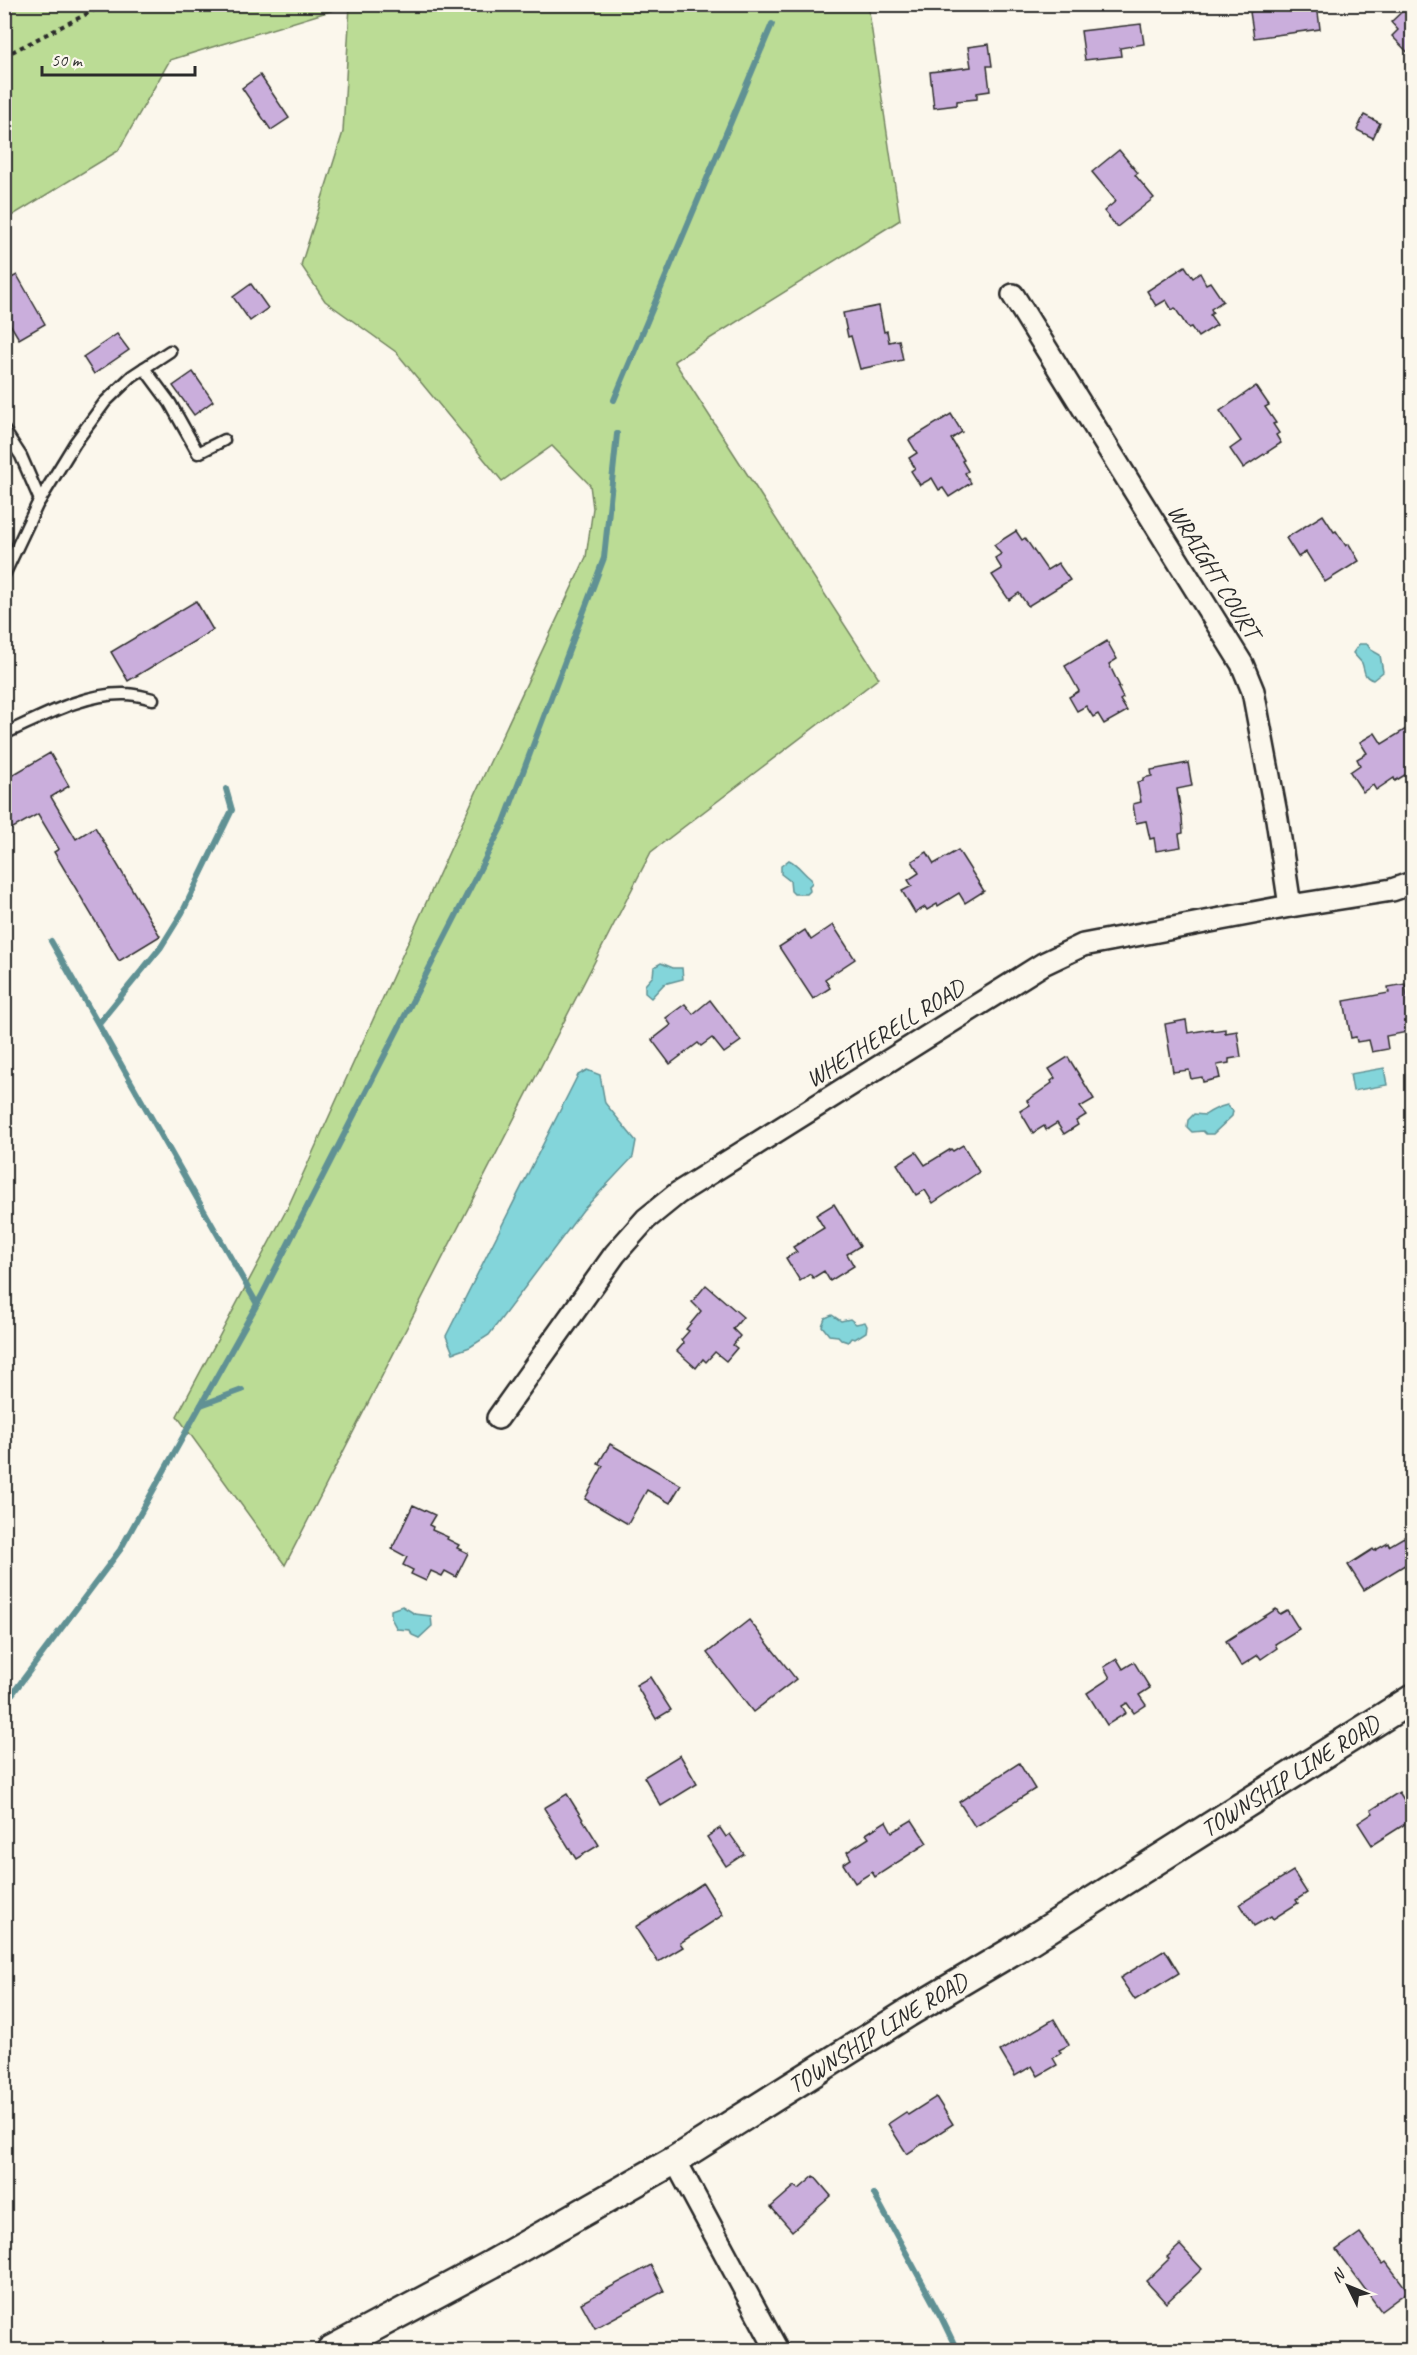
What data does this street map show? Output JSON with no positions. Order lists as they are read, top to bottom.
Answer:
{
  "streets": {
    "street": ["WRAIGHT COURT", "WHETHERELL ROAD", "TOWNSHIP LINE ROAD"]
  },
  "crossings": [
    ["WRAIGHT COURT", "WHETHERELL ROAD"]
  ],
  "scale_bar": "50 m",
  "north": "top left"
}
